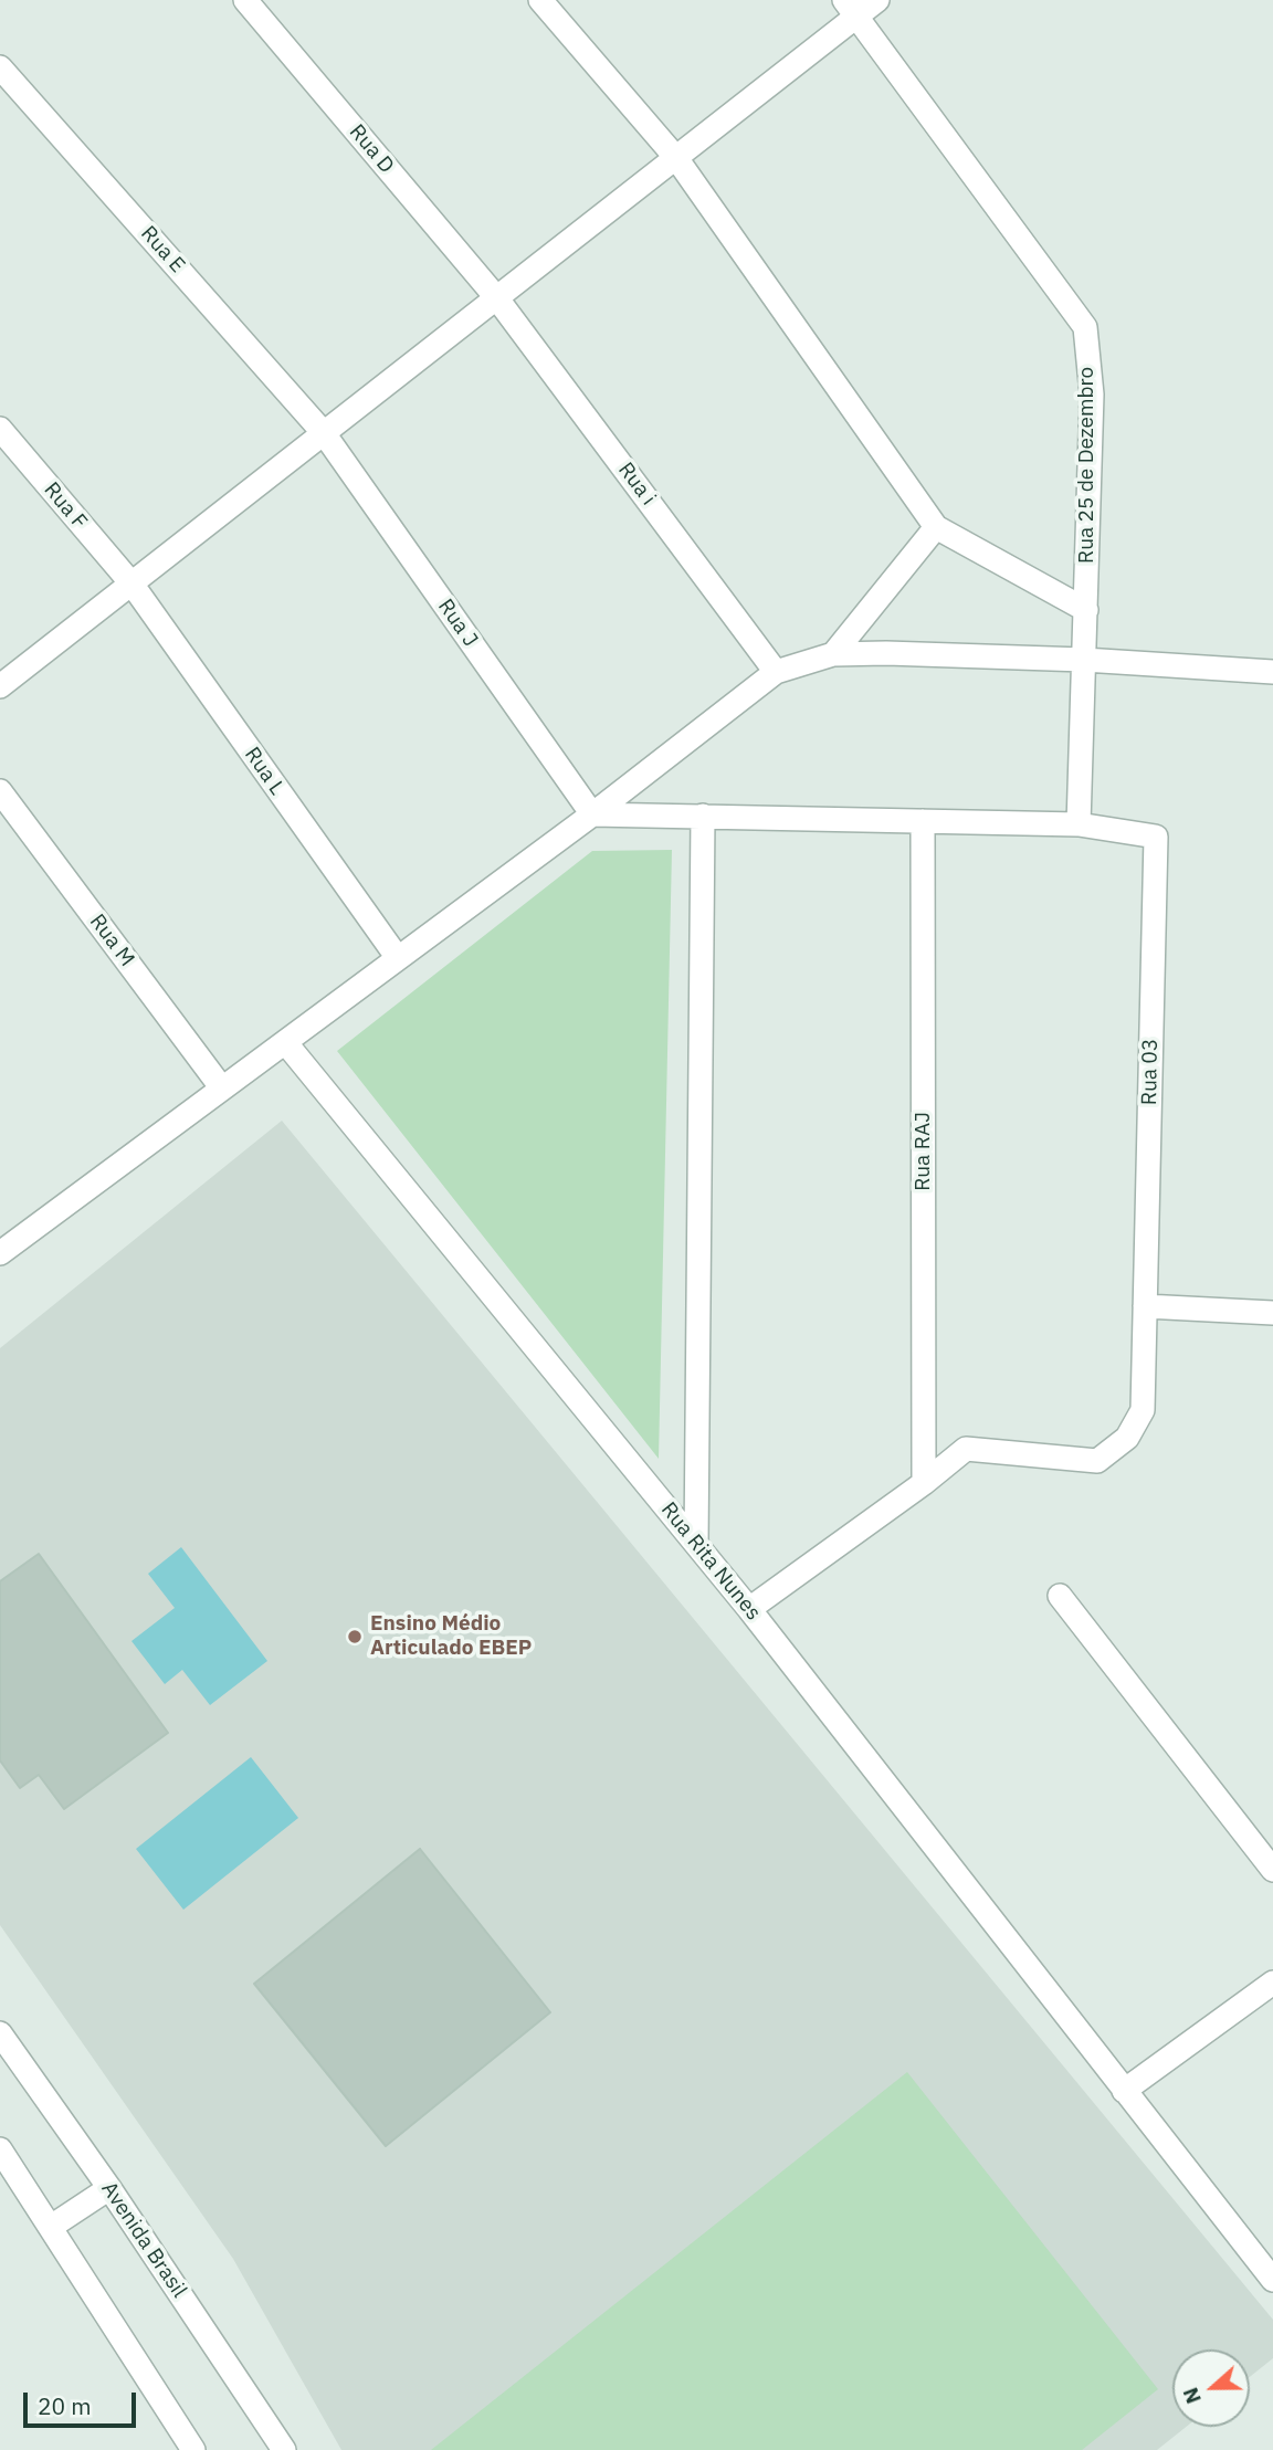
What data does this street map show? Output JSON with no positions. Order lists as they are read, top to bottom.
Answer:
{
  "streets": {
    "street": [
      "Rua D",
      "Rua E",
      "Rua 25 de Dezembro",
      "Rua i",
      "Rua F",
      "Rua J",
      "Rua L",
      "Rua M",
      "Rua 03",
      "Rua RAJ",
      "Rua Rita Nunes",
      "Avenida Brasil"
    ]
  },
  "crossings": [
    ["Rua D", "Rua i"],
    ["Rua E", "Rua J"],
    ["Rua 25 de Dezembro", "Rua 03"],
    ["Rua F", "Rua L"],
    ["Rua 03", "Rua RAJ"],
    ["Rua 03", "Rua Rita Nunes"]
  ],
  "places": ["Ensino Médio Articulado EBEP"],
  "scale_bar": "20 m",
  "north": "left"
}
